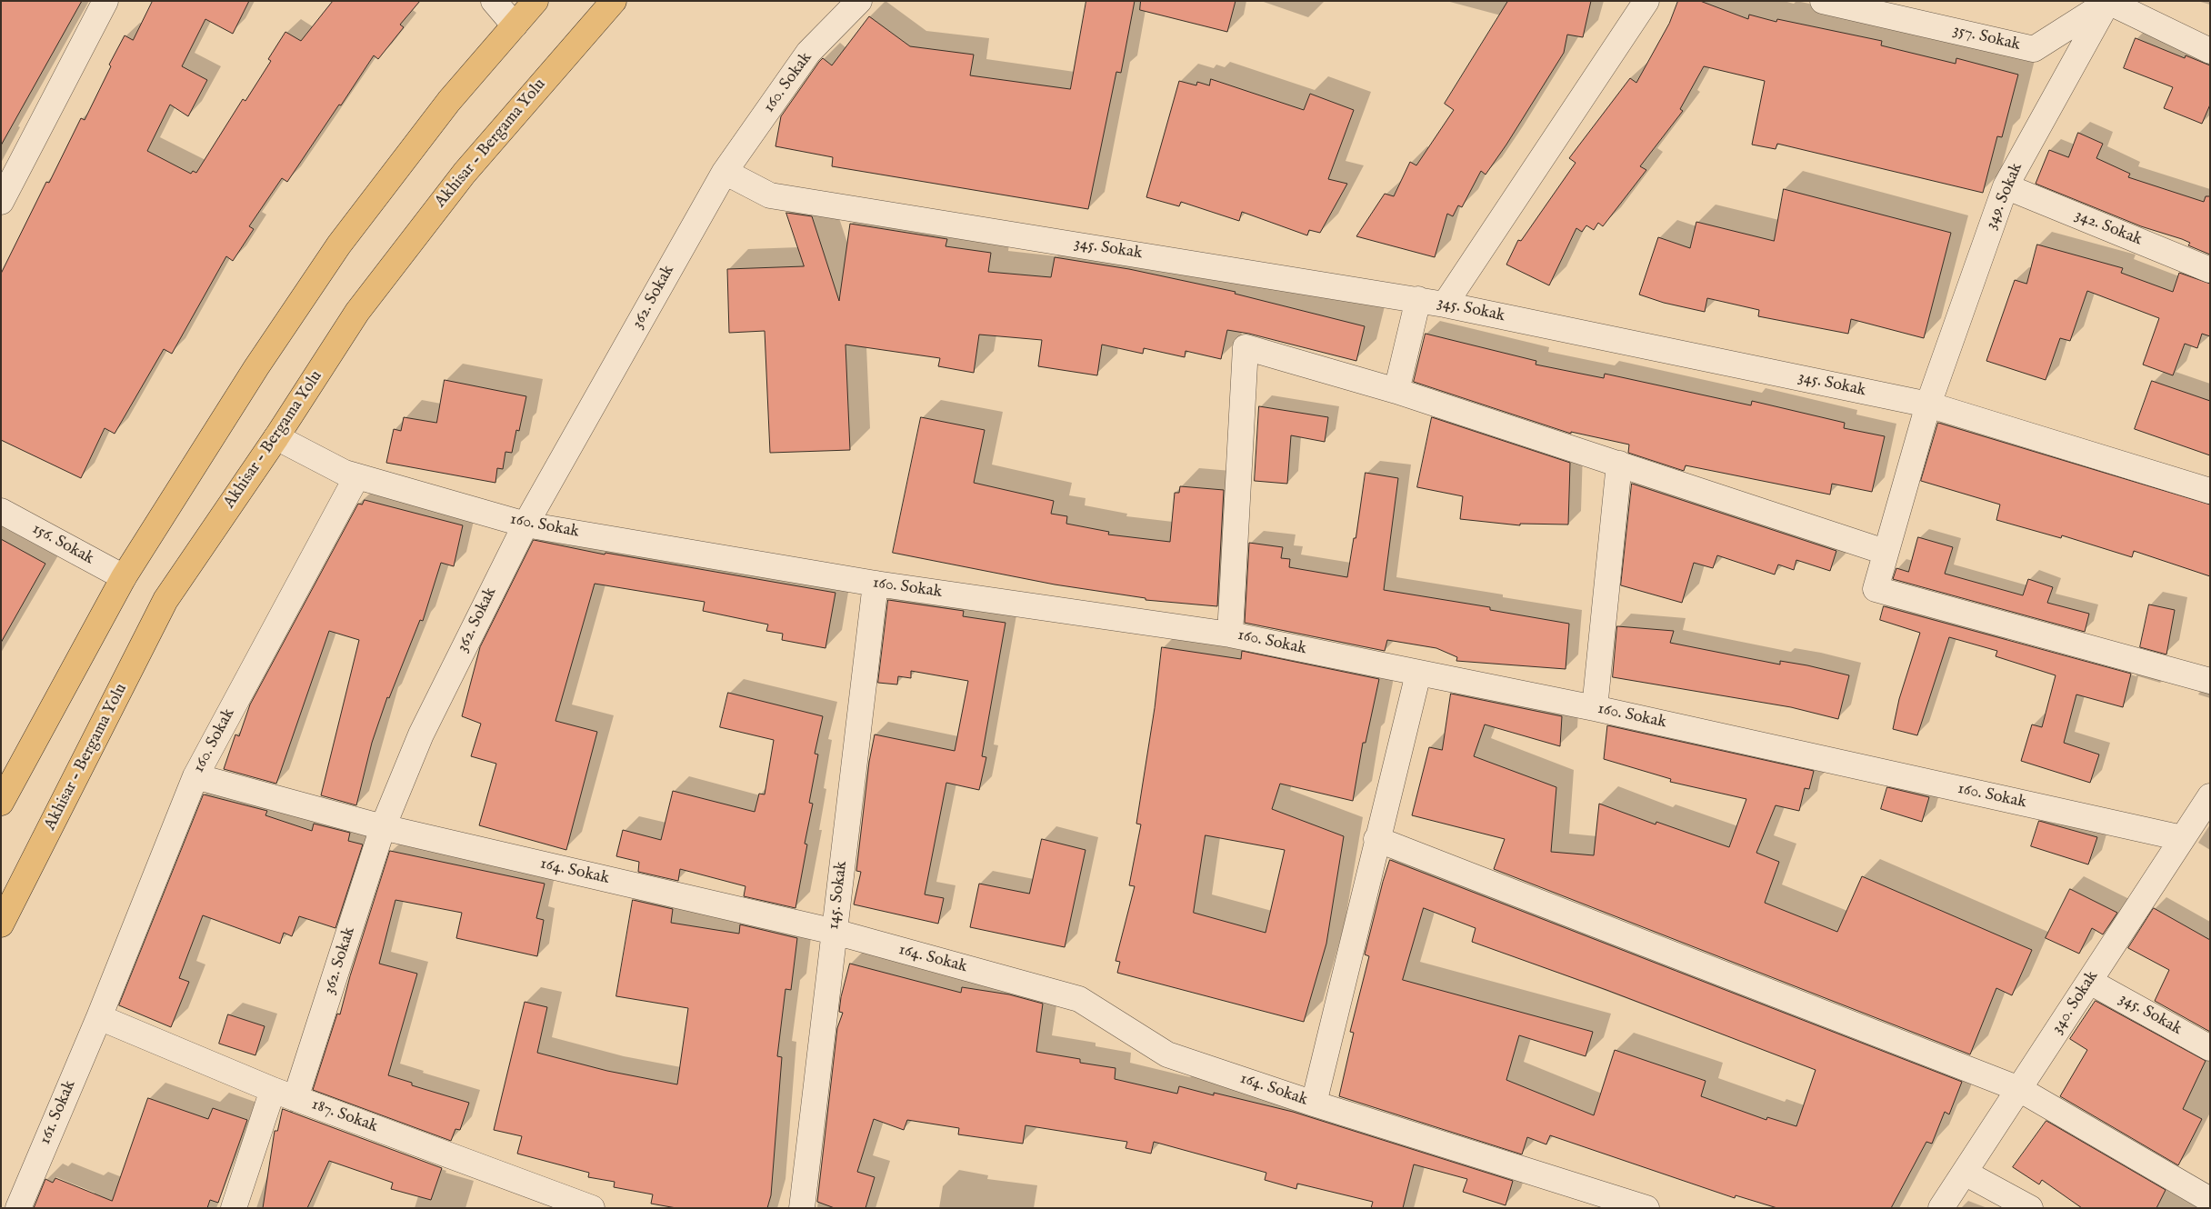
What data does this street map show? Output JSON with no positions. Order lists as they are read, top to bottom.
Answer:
{
  "streets": {
    "main road": ["Akhisar - Bergama Yolu"],
    "street": [
      "357. Sokak",
      "160. Sokak",
      "349. Sokak",
      "342. Sokak",
      "345. Sokak",
      "362. Sokak",
      "156. Sokak",
      "164. Sokak",
      "145. Sokak",
      "340. Sokak",
      "161. Sokak",
      "187. Sokak"
    ]
  },
  "crossings": [
    ["357. Sokak", "349. Sokak"],
    ["160. Sokak", "Akhisar - Bergama Yolu"],
    ["160. Sokak", "345. Sokak"],
    ["160. Sokak", "362. Sokak"],
    ["160. Sokak", "164. Sokak"],
    ["160. Sokak", "145. Sokak"],
    ["160. Sokak", "340. Sokak"],
    ["160. Sokak", "161. Sokak"],
    ["160. Sokak", "187. Sokak"],
    ["349. Sokak", "342. Sokak"],
    ["349. Sokak", "345. Sokak"],
    ["345. Sokak", "362. Sokak"],
    ["345. Sokak", "340. Sokak"],
    ["362. Sokak", "164. Sokak"],
    ["362. Sokak", "187. Sokak"],
    ["164. Sokak", "145. Sokak"],
    ["161. Sokak", "187. Sokak"]
  ]
}
